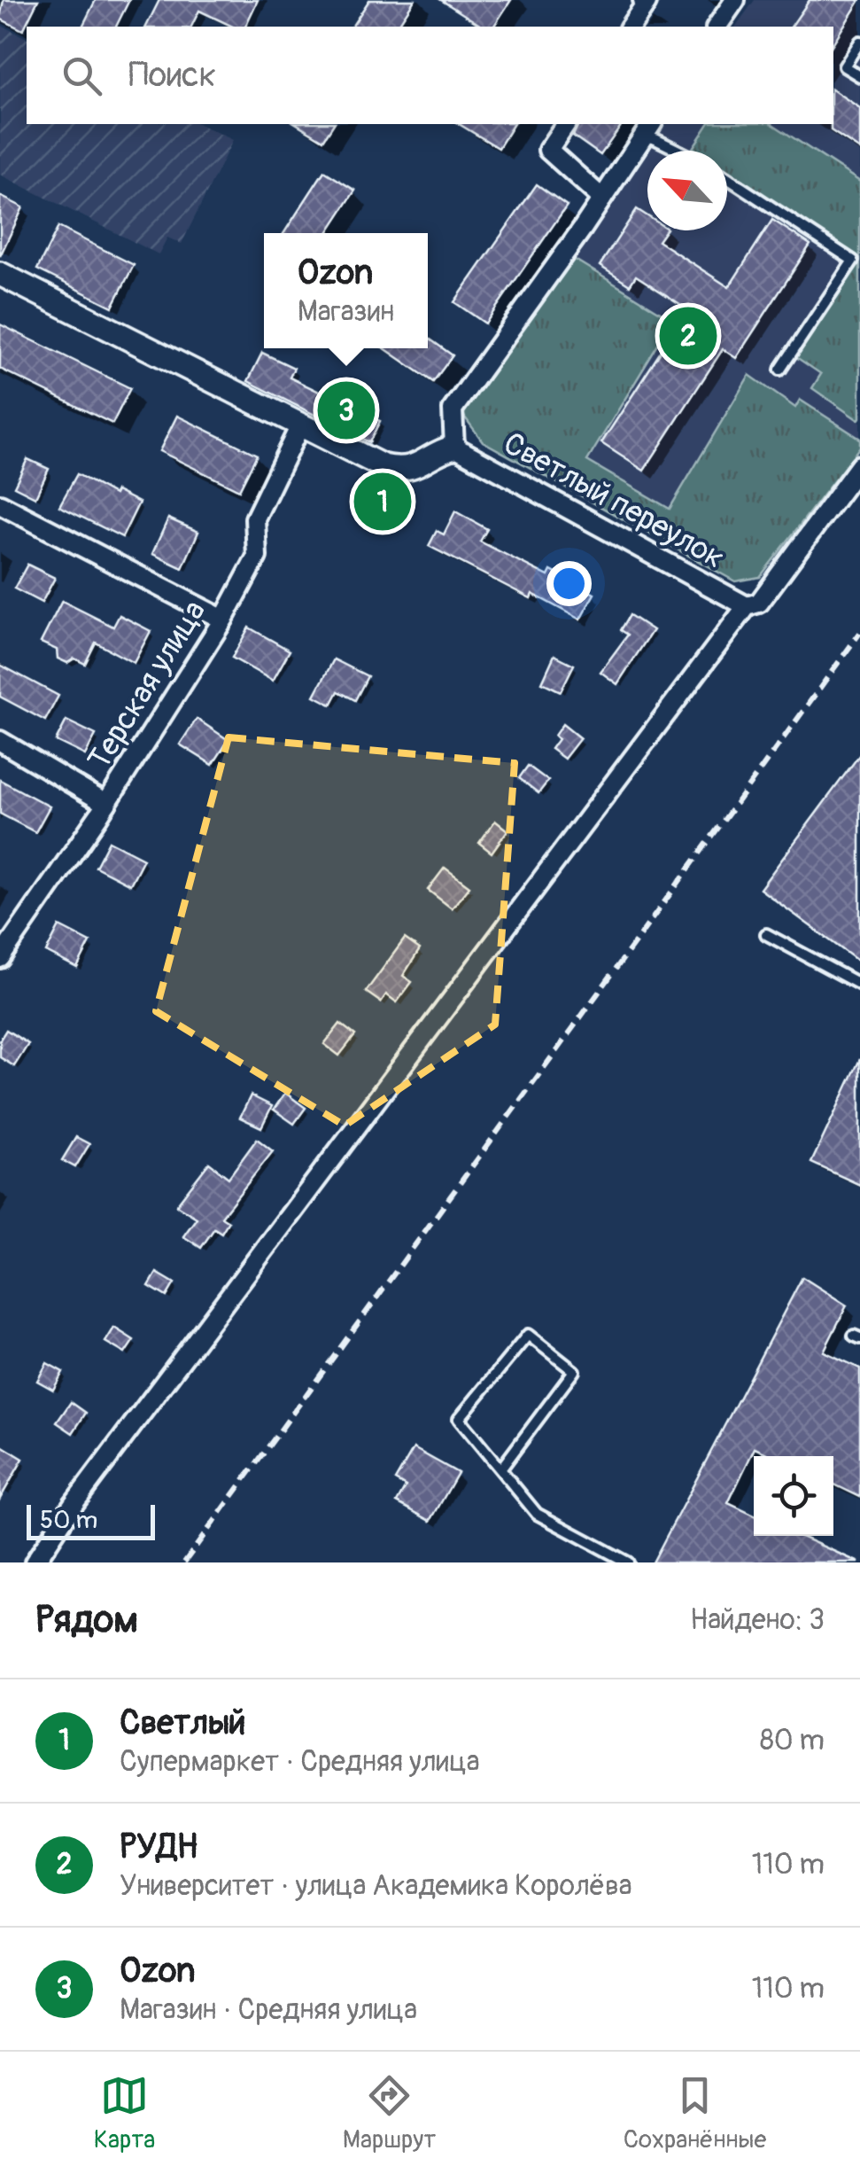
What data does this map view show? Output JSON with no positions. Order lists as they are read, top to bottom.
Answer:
{
  "streets": {
    "street": ["Светлый переулок", "Терская улица"]
  },
  "scale_bar": "50 m",
  "north": "top left",
  "page": {
    "search": "Поиск",
    "popup": ["Ozon", "Магазин"],
    "pins": ["2", "3", "1"],
    "scale": "50 m",
    "heading": ["Рядом", "Найдено: 3"],
    "list": [
      {
        "mark": "1",
        "name": "Светлый",
        "note": "Супермаркет · Средняя улица",
        "value": "80 m"
      },
      {
        "mark": "2",
        "name": "РУДН",
        "note": "Университет · улица Академика Королёва",
        "value": "110 m"
      },
      {
        "mark": "3",
        "name": "Ozon",
        "note": "Магазин · Средняя улица",
        "value": "110 m"
      }
    ],
    "nav": ["Карта", "Маршрут", "Сохранённые"]
  }
}
